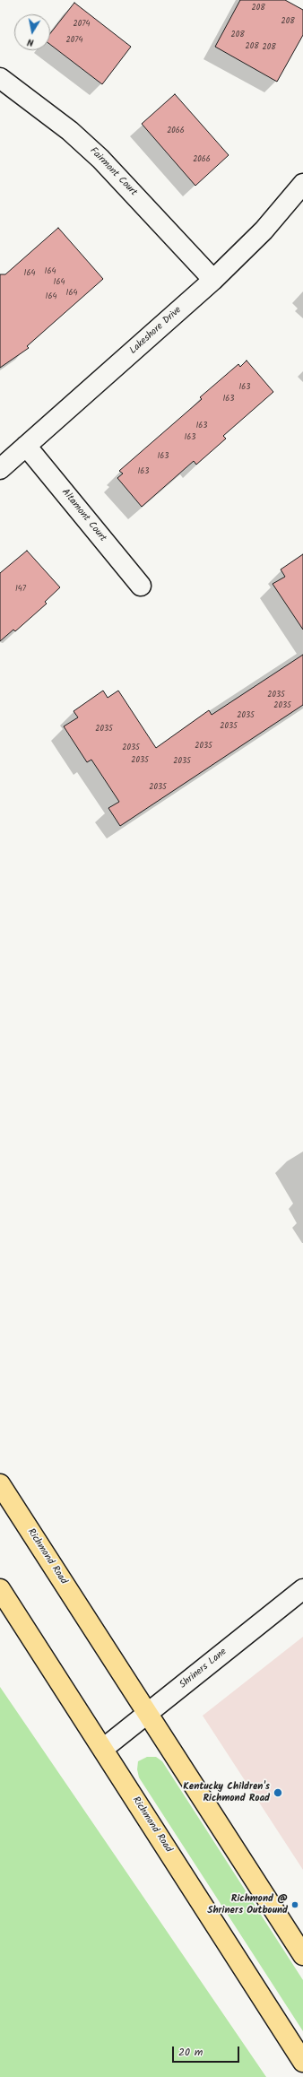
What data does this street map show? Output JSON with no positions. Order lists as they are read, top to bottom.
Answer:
{
  "streets": {
    "main road": ["Richmond Road"],
    "street": [
      "Fairmont Court",
      "Lakeshore Drive",
      "Altamont Court",
      "Shriners Lane"
    ]
  },
  "crossings": [
    ["Fairmont Court", "Lakeshore Drive"],
    ["Lakeshore Drive", "Altamont Court"],
    ["Richmond Road", "Shriners Lane"]
  ],
  "places": ["Kentucky Children's Richmond Road", "Richmond @ Shriners Outbound"],
  "house_numbers": [
    "208",
    "208",
    "2074",
    "208",
    "2074",
    "208",
    "208",
    "2066",
    "2066",
    "164",
    "164",
    "164",
    "164",
    "164",
    "163",
    "163",
    "163",
    "163",
    "163",
    "163",
    "147",
    "2035",
    "2035",
    "2035",
    "2035",
    "2035",
    "2035",
    "2035",
    "2035",
    "2035",
    "2035"
  ],
  "scale_bar": "20 m",
  "north": "bottom"
}
